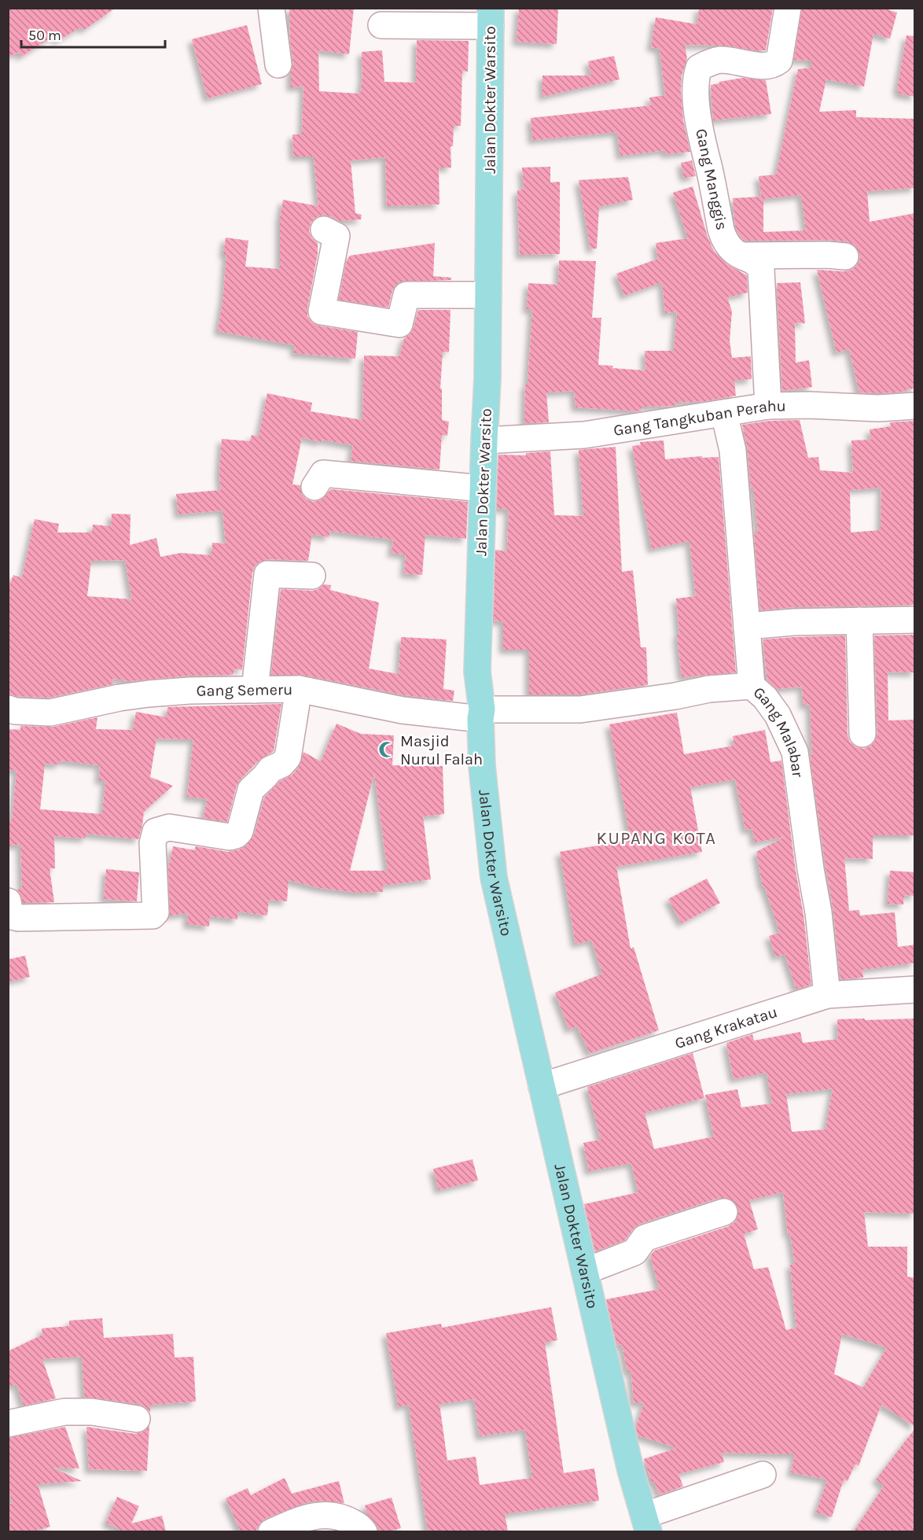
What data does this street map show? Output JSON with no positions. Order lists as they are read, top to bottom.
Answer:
{
  "streets": {
    "main road": ["Jalan Dokter Warsito"],
    "street": [
      "Gang Manggis",
      "Gang Tangkuban Perahu",
      "Gang Semeru",
      "Gang Malabar",
      "Gang Krakatau"
    ]
  },
  "crossings": [
    ["Jalan Dokter Warsito", "Gang Tangkuban Perahu"],
    ["Jalan Dokter Warsito", "Gang Semeru"],
    ["Jalan Dokter Warsito", "Gang Malabar"],
    ["Jalan Dokter Warsito", "Gang Krakatau"],
    ["Gang Manggis", "Gang Tangkuban Perahu"],
    ["Gang Semeru", "Gang Malabar"],
    ["Gang Malabar", "Gang Krakatau"]
  ],
  "districts": ["KUPANG KOTA"],
  "places": {
    "mosque": ["Masjid Nurul Falah"]
  },
  "scale_bar": "50 m"
}
